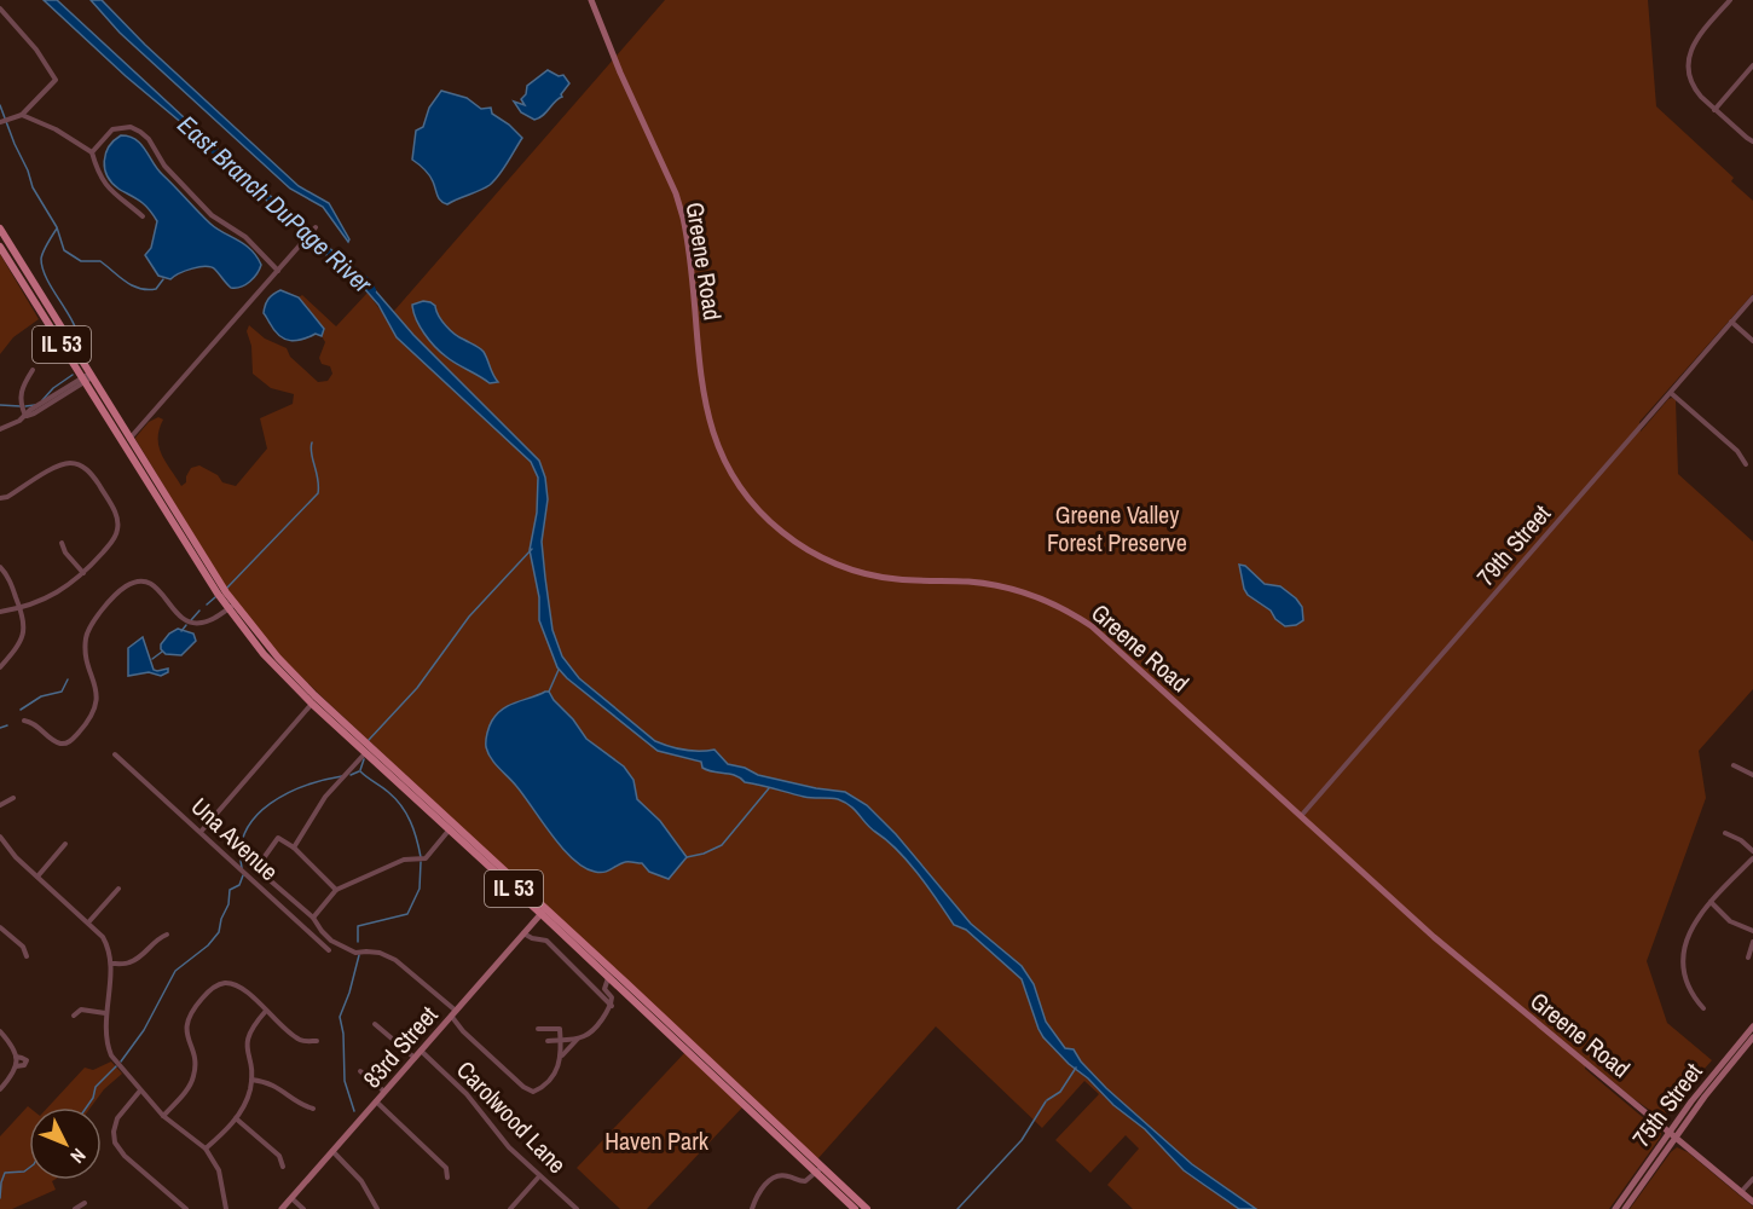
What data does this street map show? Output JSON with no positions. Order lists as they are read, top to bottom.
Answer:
{
  "streets": {
    "main road": ["IL 53"],
    "street": [
      "Greene Road",
      "79th Street",
      "Una Avenue",
      "83rd Street",
      "75th Street",
      "Carolwood Lane"
    ]
  },
  "crossings": [
    ["Greene Road", "79th Street"],
    ["Greene Road", "75th Street"],
    ["IL 53", "83rd Street"],
    ["83rd Street", "Carolwood Lane"]
  ],
  "water": ["East Branch DuPage River"],
  "parks": ["Greene Valley Forest Preserve", "Haven Park"],
  "north": "bottom right"
}
